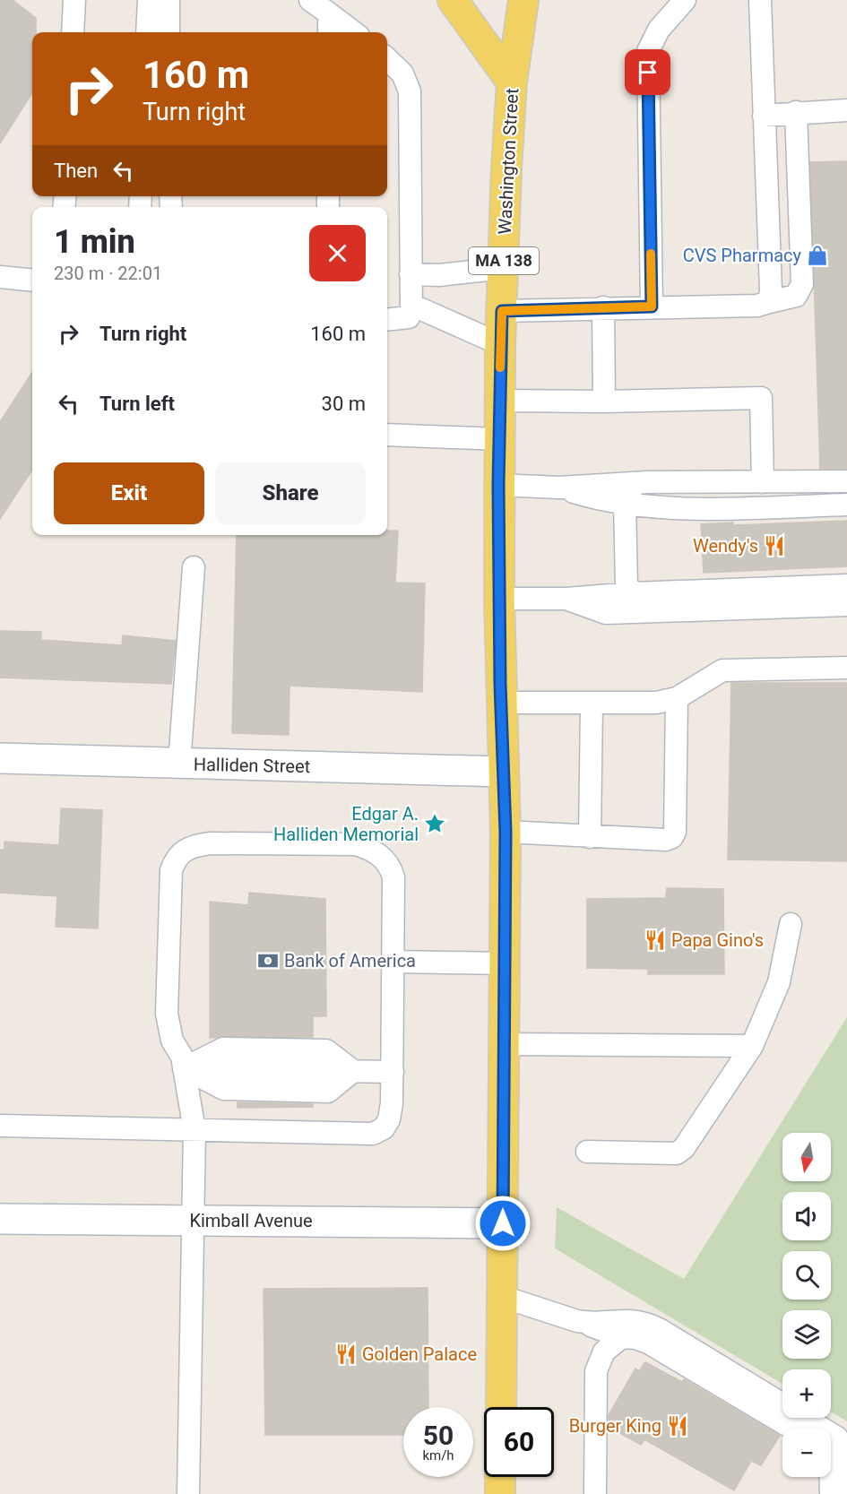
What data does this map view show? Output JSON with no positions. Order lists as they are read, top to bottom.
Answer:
{
  "streets": {
    "main road": ["Washington Street", "MA 138"],
    "street": ["Halliden Street", "Kimball Avenue"]
  },
  "crossings": [
    ["Washington Street", "Halliden Street"],
    ["Washington Street", "Kimball Avenue"]
  ],
  "places": {
    "shop": ["CVS Pharmacy"],
    "restaurant": [
      "Wendy's",
      "Papa Gino's",
      "Golden Palace",
      "Burger King"
    ],
    "place": ["Edgar A. Halliden Memorial"],
    "bank": ["Bank of America"]
  },
  "north": "bottom",
  "page": {
    "turn": ["160 m", "Turn right"],
    "then": "Then",
    "heading": ["1 min", "230 m · 22:01"],
    "list": [
      {
        "name": "Turn right",
        "value": "160 m"
      },
      {
        "name": "Turn left",
        "value": "30 m"
      }
    ],
    "buttons": ["Exit", "Share"],
    "map_buttons": ["+", "−"],
    "speed": "50 km/h",
    "limit": "60"
  }
}
